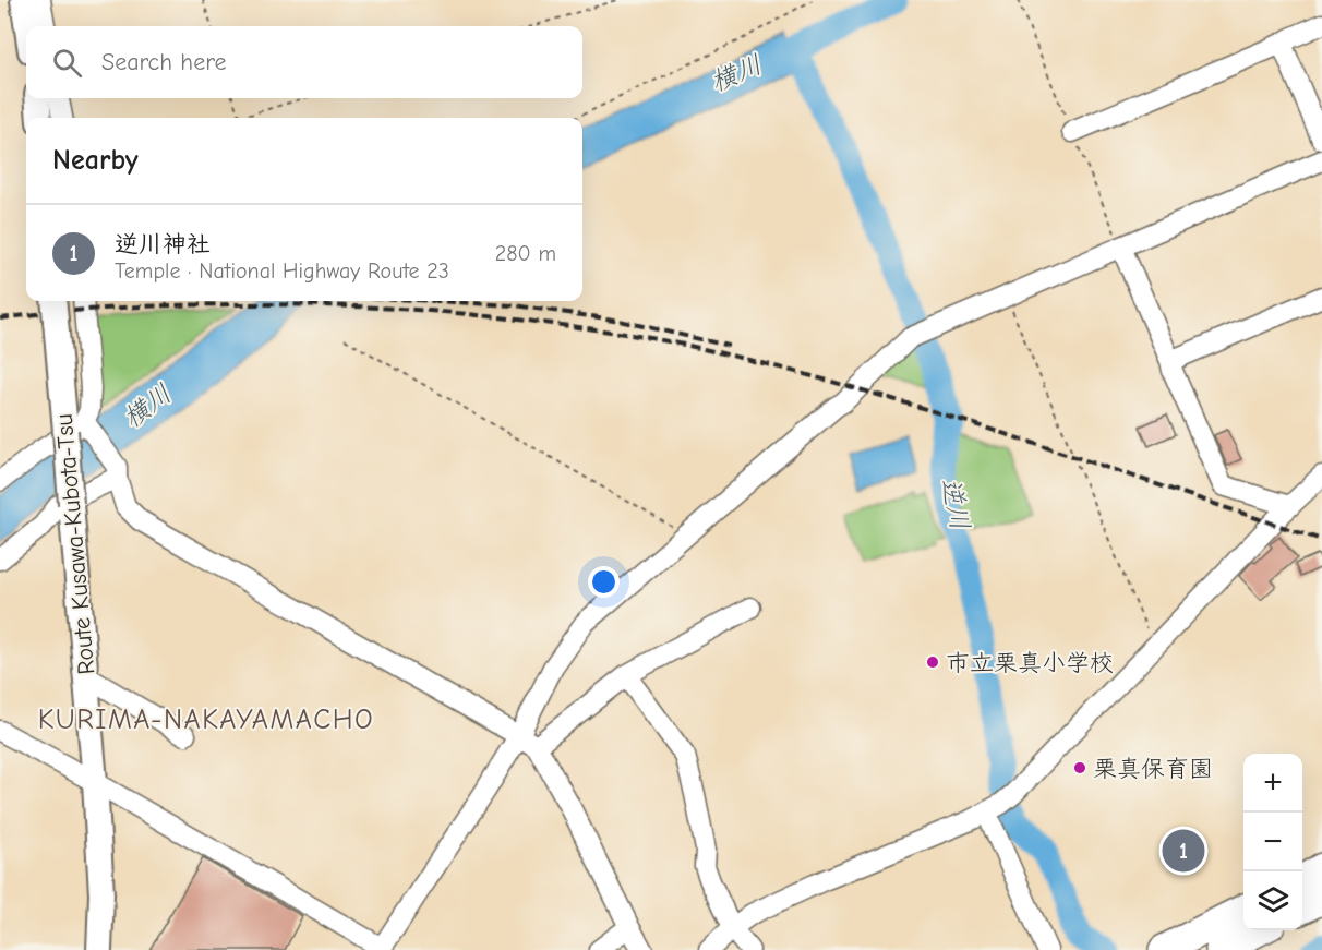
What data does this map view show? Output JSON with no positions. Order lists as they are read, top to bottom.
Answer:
{
  "streets": {
    "main road": ["Route Kusawa-Kubota-Tsu"]
  },
  "districts": ["KURIMA-NAKAYAMACHO"],
  "water": ["横川", "逆川"],
  "places": ["市立栗真小学校", "栗真保育園"],
  "page": {
    "search": "Search here",
    "heading": "Nearby",
    "list": [
      {
        "mark": "1",
        "name": "逆川神社",
        "note": "Temple · National Highway Route 23",
        "value": "280 m"
      }
    ],
    "map_buttons": ["+", "−"],
    "pins": "1"
  }
}
